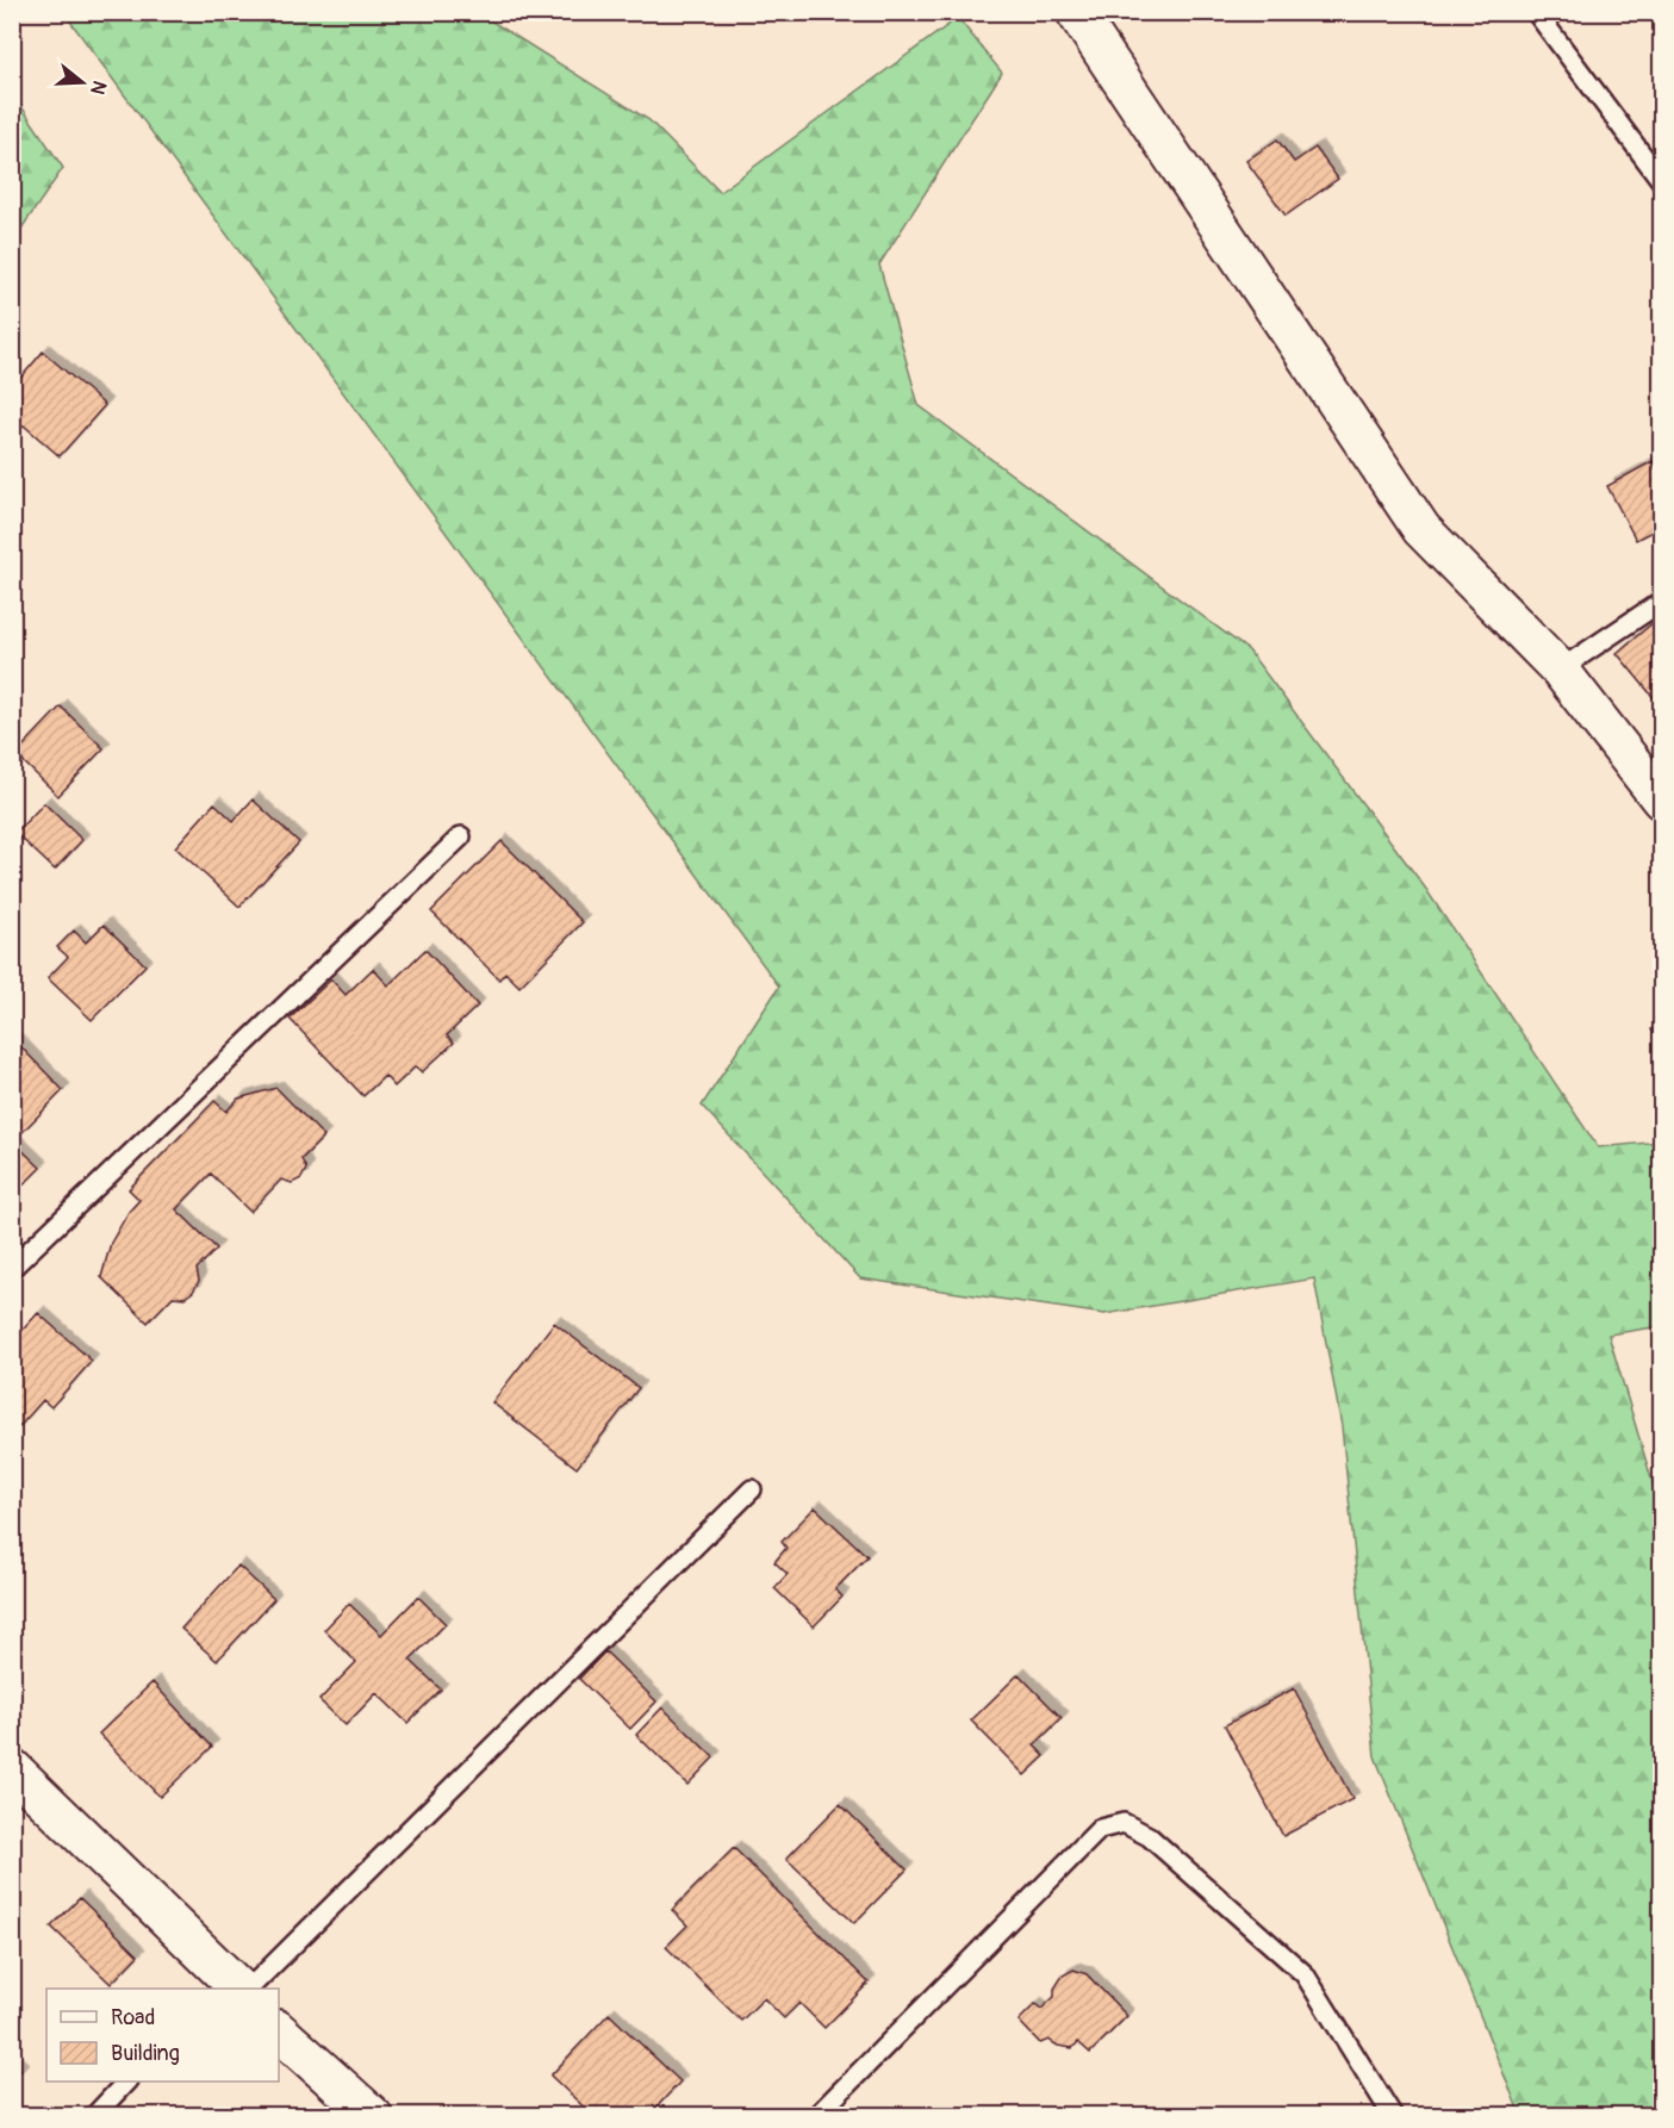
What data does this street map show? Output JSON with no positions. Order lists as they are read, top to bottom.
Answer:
{
  "legend": ["Road", "Building"],
  "north": "right"
}
